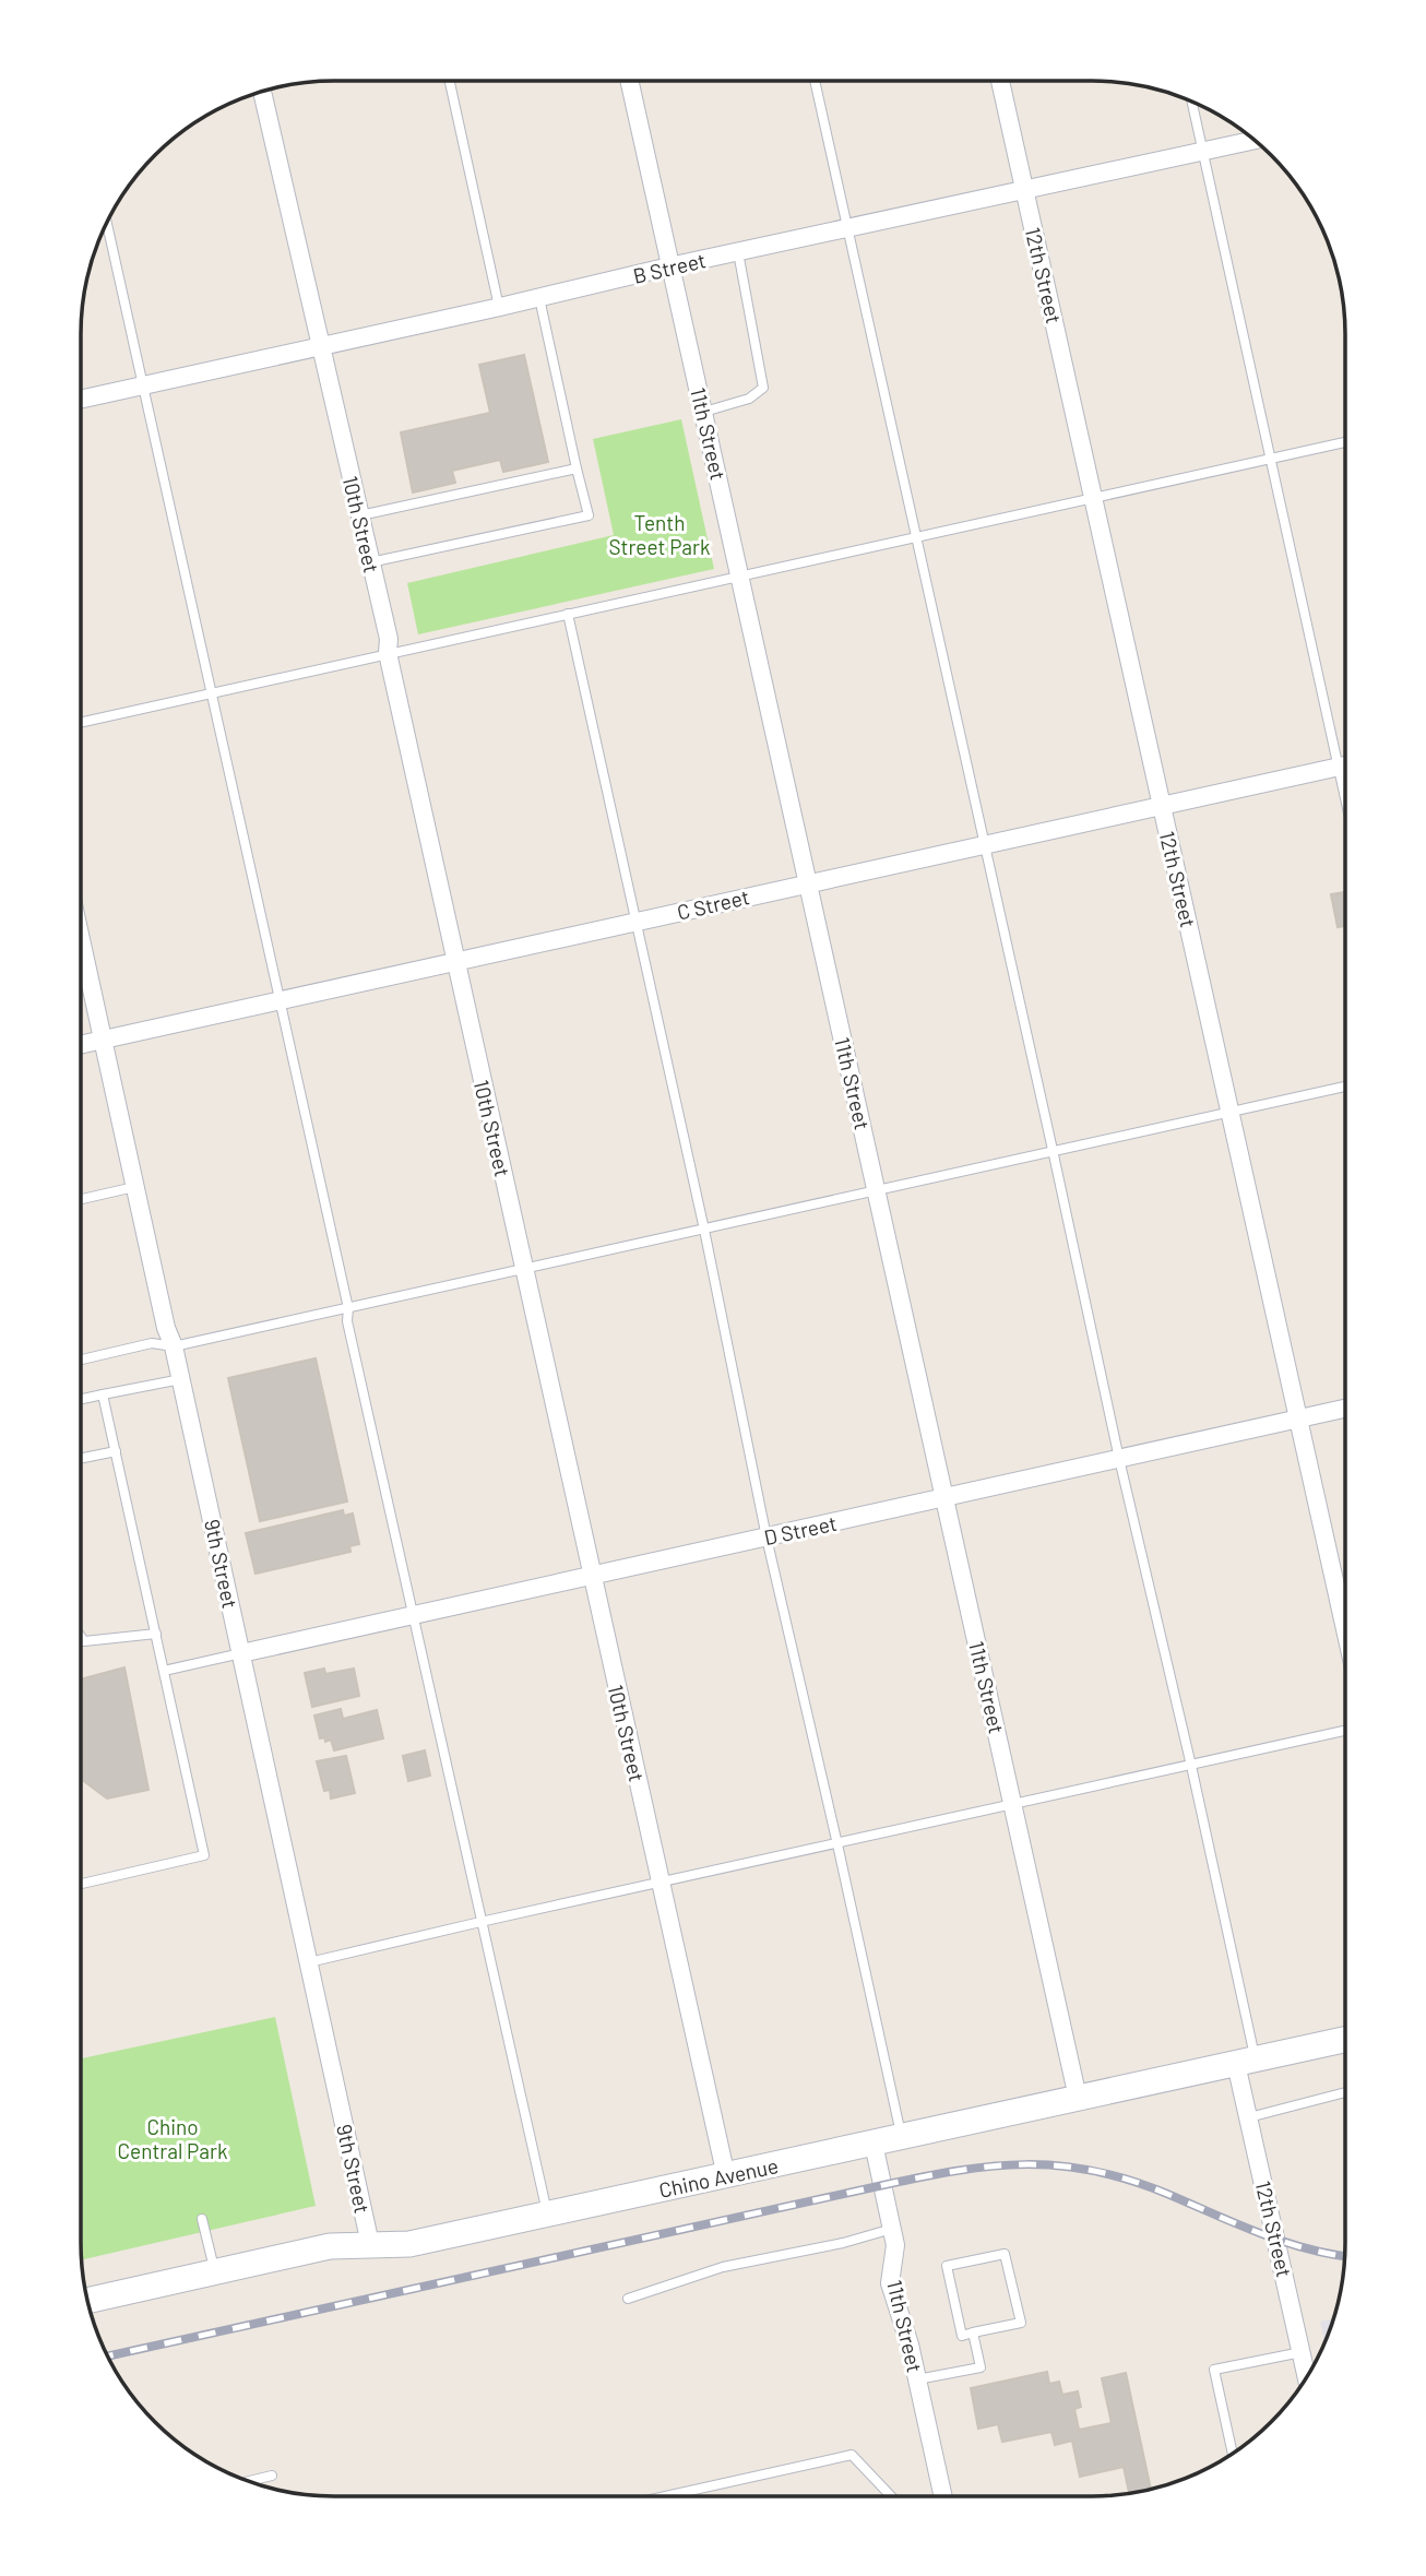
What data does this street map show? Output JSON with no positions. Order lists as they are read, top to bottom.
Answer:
{
  "streets": {
    "main road": ["Chino Avenue"],
    "street": [
      "B Street",
      "12th Street",
      "11th Street",
      "10th Street",
      "C Street",
      "D Street",
      "9th Street"
    ]
  },
  "crossings": [
    ["B Street", "12th Street"],
    ["B Street", "11th Street"],
    ["B Street", "10th Street"],
    ["12th Street", "C Street"],
    ["12th Street", "D Street"],
    ["12th Street", "Chino Avenue"],
    ["11th Street", "C Street"],
    ["11th Street", "D Street"],
    ["11th Street", "Chino Avenue"],
    ["10th Street", "C Street"],
    ["10th Street", "D Street"],
    ["10th Street", "Chino Avenue"],
    ["C Street", "9th Street"],
    ["D Street", "9th Street"],
    ["9th Street", "Chino Avenue"]
  ],
  "parks": ["Tenth Street Park", "Chino Central Park"]
}
